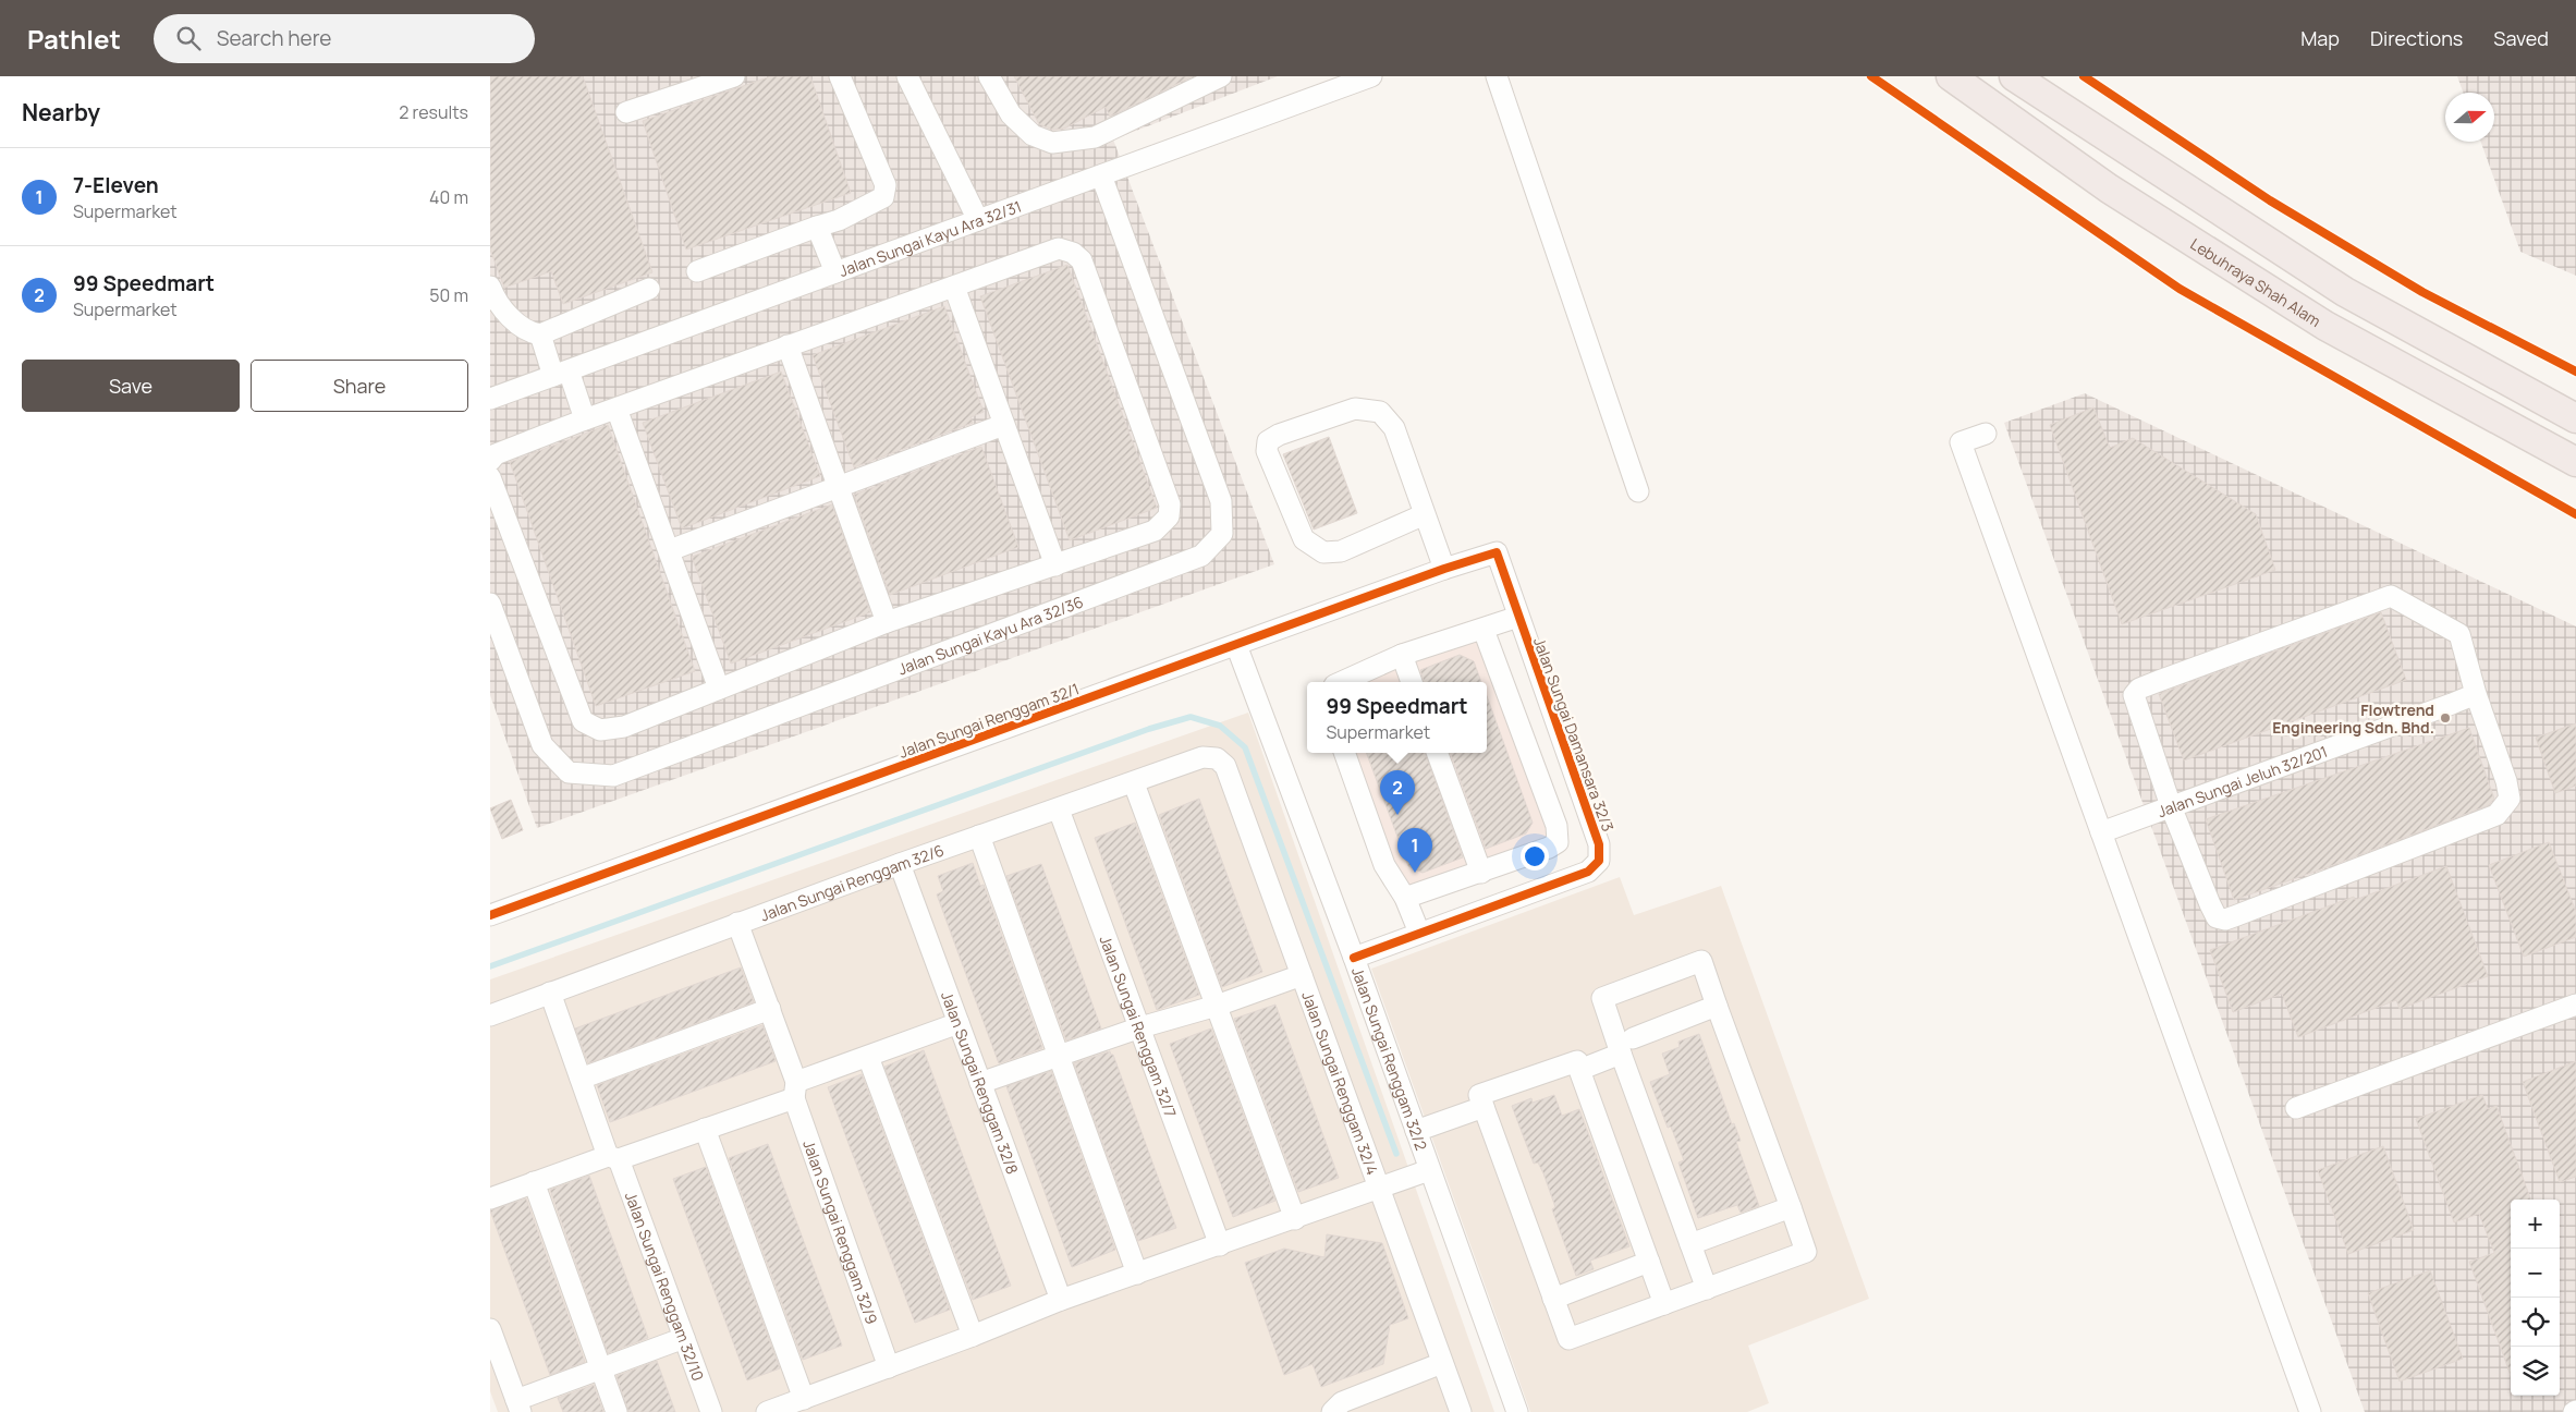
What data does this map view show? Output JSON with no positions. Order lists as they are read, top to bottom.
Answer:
{
  "streets": {
    "highway": ["Lebuhraya Shah Alam"],
    "street": [
      "Jalan Sungai Kayu Ara 32/31",
      "Jalan Sungai Kayu Ara 32/36",
      "Jalan Sungai Renggam 32/1",
      "Jalan Sungai Damansara 32/3",
      "Jalan Sungai Jeluh 32/201",
      "Jalan Sungai Renggam 32/6",
      "Jalan Sungai Renggam 32/7",
      "Jalan Sungai Renggam 32/2",
      "Jalan Sungai Renggam 32/8",
      "Jalan Sungai Renggam 32/4",
      "Jalan Sungai Renggam 32/9",
      "Jalan Sungai Renggam 32/10"
    ]
  },
  "crossings": [
    ["Jalan Sungai Kayu Ara 32/31", "Jalan Sungai Kayu Ara 32/36"],
    ["Jalan Sungai Renggam 32/1", "Jalan Sungai Damansara 32/3"],
    ["Jalan Sungai Renggam 32/1", "Jalan Sungai Renggam 32/2"],
    ["Jalan Sungai Damansara 32/3", "Jalan Sungai Renggam 32/2"],
    ["Jalan Sungai Renggam 32/6", "Jalan Sungai Renggam 32/7"],
    ["Jalan Sungai Renggam 32/6", "Jalan Sungai Renggam 32/8"],
    ["Jalan Sungai Renggam 32/6", "Jalan Sungai Renggam 32/4"],
    ["Jalan Sungai Renggam 32/6", "Jalan Sungai Renggam 32/9"],
    ["Jalan Sungai Renggam 32/6", "Jalan Sungai Renggam 32/10"]
  ],
  "places": ["Flowtrend Engineering Sdn. Bhd."],
  "north": "right",
  "page": {
    "header": "Pathlet",
    "search": "Search here",
    "nav": ["Map", "Directions", "Saved"],
    "heading": ["Nearby", "2 results"],
    "list": [
      {
        "mark": "1",
        "name": "7-Eleven",
        "note": "Supermarket",
        "value": "40 m"
      },
      {
        "mark": "2",
        "name": "99 Speedmart",
        "note": "Supermarket",
        "value": "50 m"
      }
    ],
    "buttons": ["Save", "Share"],
    "popup": ["99 Speedmart", "Supermarket"],
    "pins": ["2", "1"],
    "map_buttons": ["+", "−"]
  }
}
